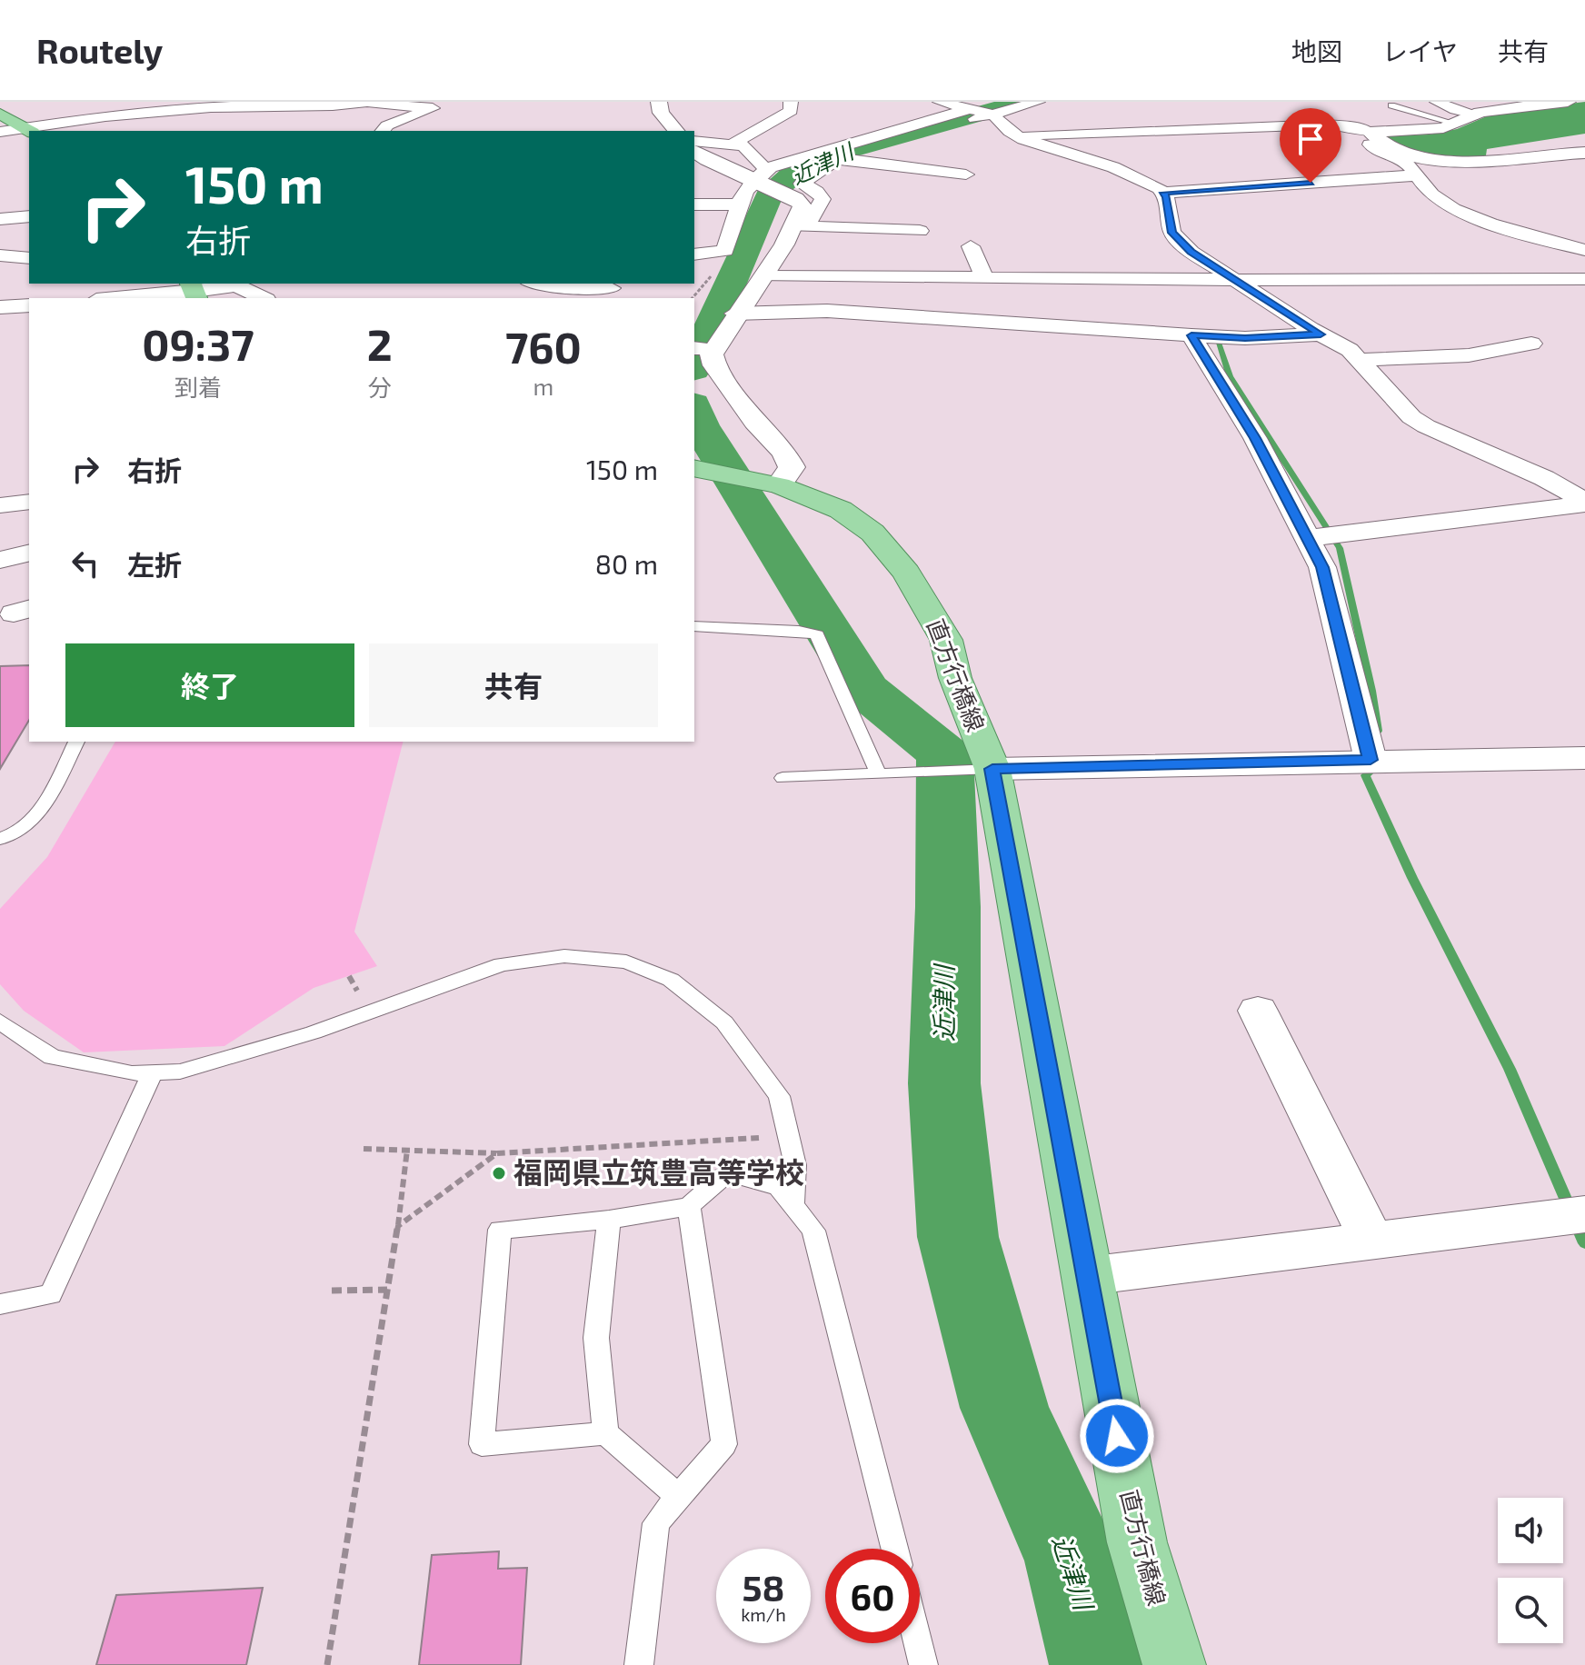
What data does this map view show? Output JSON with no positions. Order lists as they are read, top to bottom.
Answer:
{
  "streets": {
    "main road": ["直方行橋線"]
  },
  "water": ["近津川"],
  "places": ["福岡県立筑豊高等学校"],
  "page": {
    "header": "Routely",
    "nav": ["地図", "レイヤ", "共有"],
    "turn": ["150 m", "右折"],
    "eta": [
      "09:37",
      "到着",
      "2",
      "分",
      "760",
      "m"
    ],
    "list": [
      {
        "name": "右折",
        "value": "150 m"
      },
      {
        "name": "左折",
        "value": "80 m"
      }
    ],
    "buttons": ["終了", "共有"],
    "speed": "58 km/h",
    "limit": "60"
  }
}
